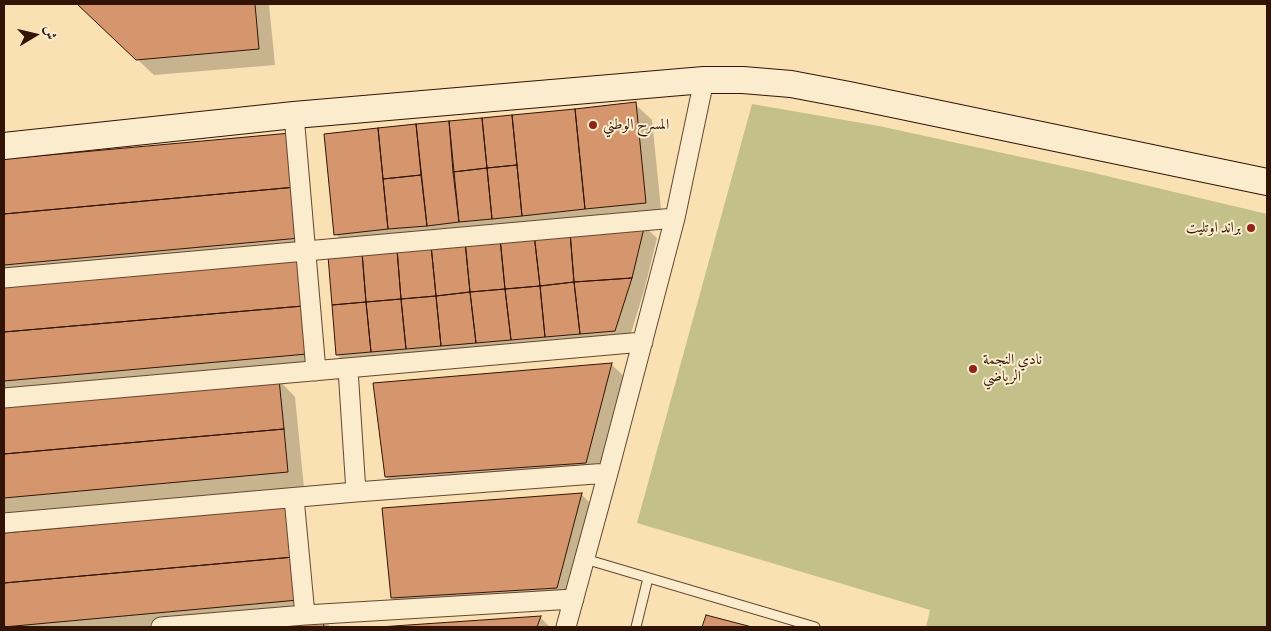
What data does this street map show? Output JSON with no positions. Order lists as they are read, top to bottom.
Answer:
{
  "places": ["المسرح الوطني", "براند اوتليت", "نادي النجمة الرياضي"],
  "north": "right"
}
